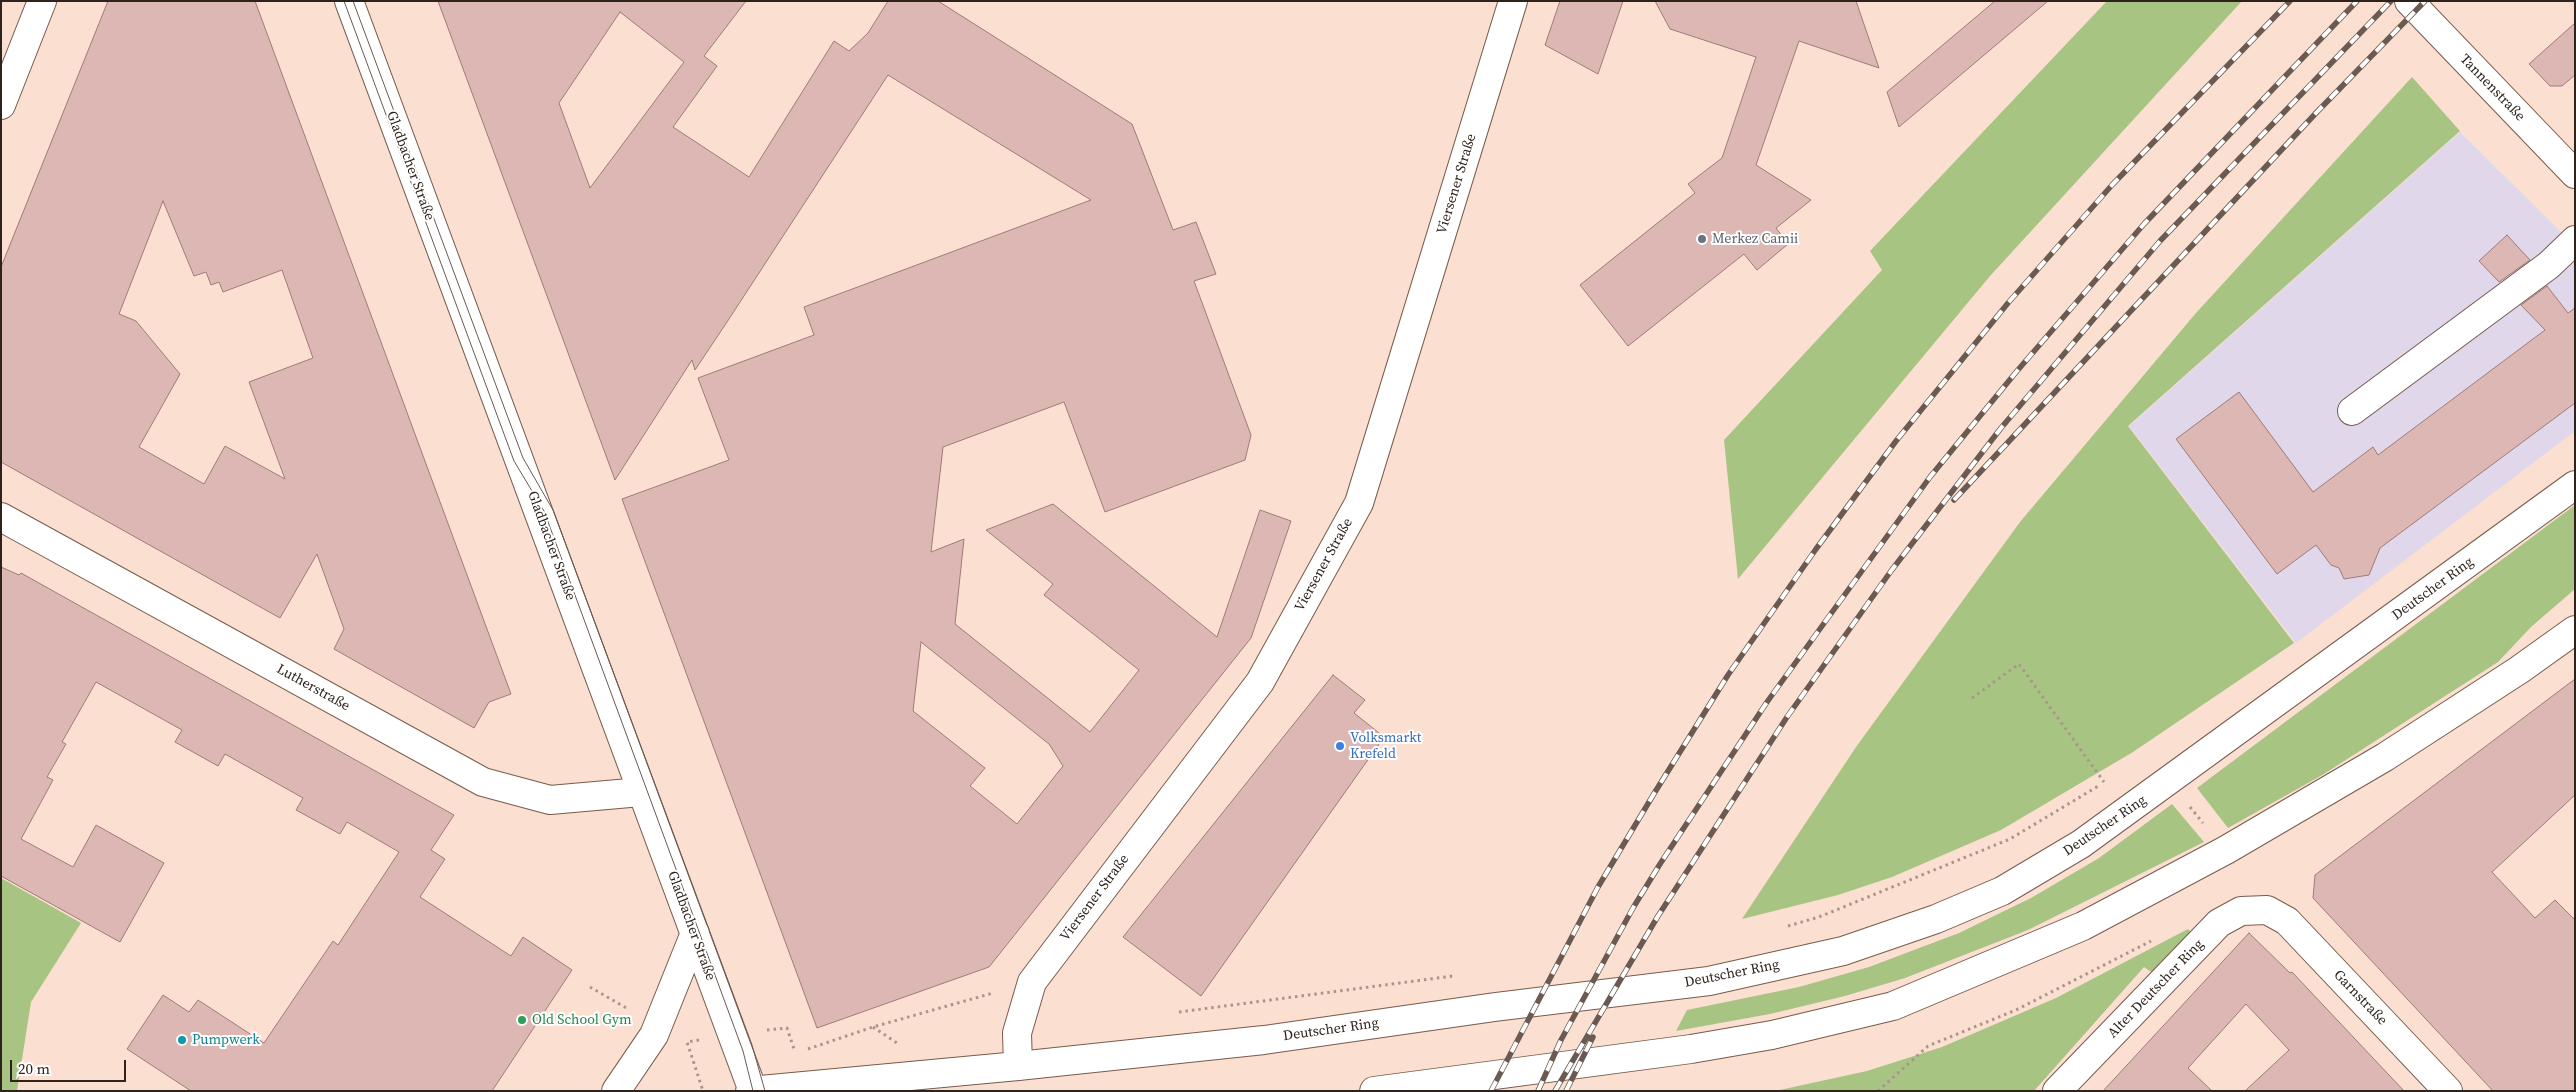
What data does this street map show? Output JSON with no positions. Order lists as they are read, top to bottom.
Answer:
{
  "streets": {
    "main road": [
      "Tannenstraße",
      "Gladbacher Straße",
      "Viersener Straße",
      "Deutscher Ring",
      "Lutherstraße",
      "Alter Deutscher Ring",
      "Garnstraße"
    ]
  },
  "crossings": [
    ["Gladbacher Straße", "Deutscher Ring"],
    ["Gladbacher Straße", "Lutherstraße"],
    ["Viersener Straße", "Deutscher Ring"],
    ["Alter Deutscher Ring", "Garnstraße"]
  ],
  "places": [
    "Merkez Camii",
    "Volksmarkt Krefeld",
    "Old School Gym",
    "Pumpwerk"
  ],
  "scale_bar": "20 m"
}
